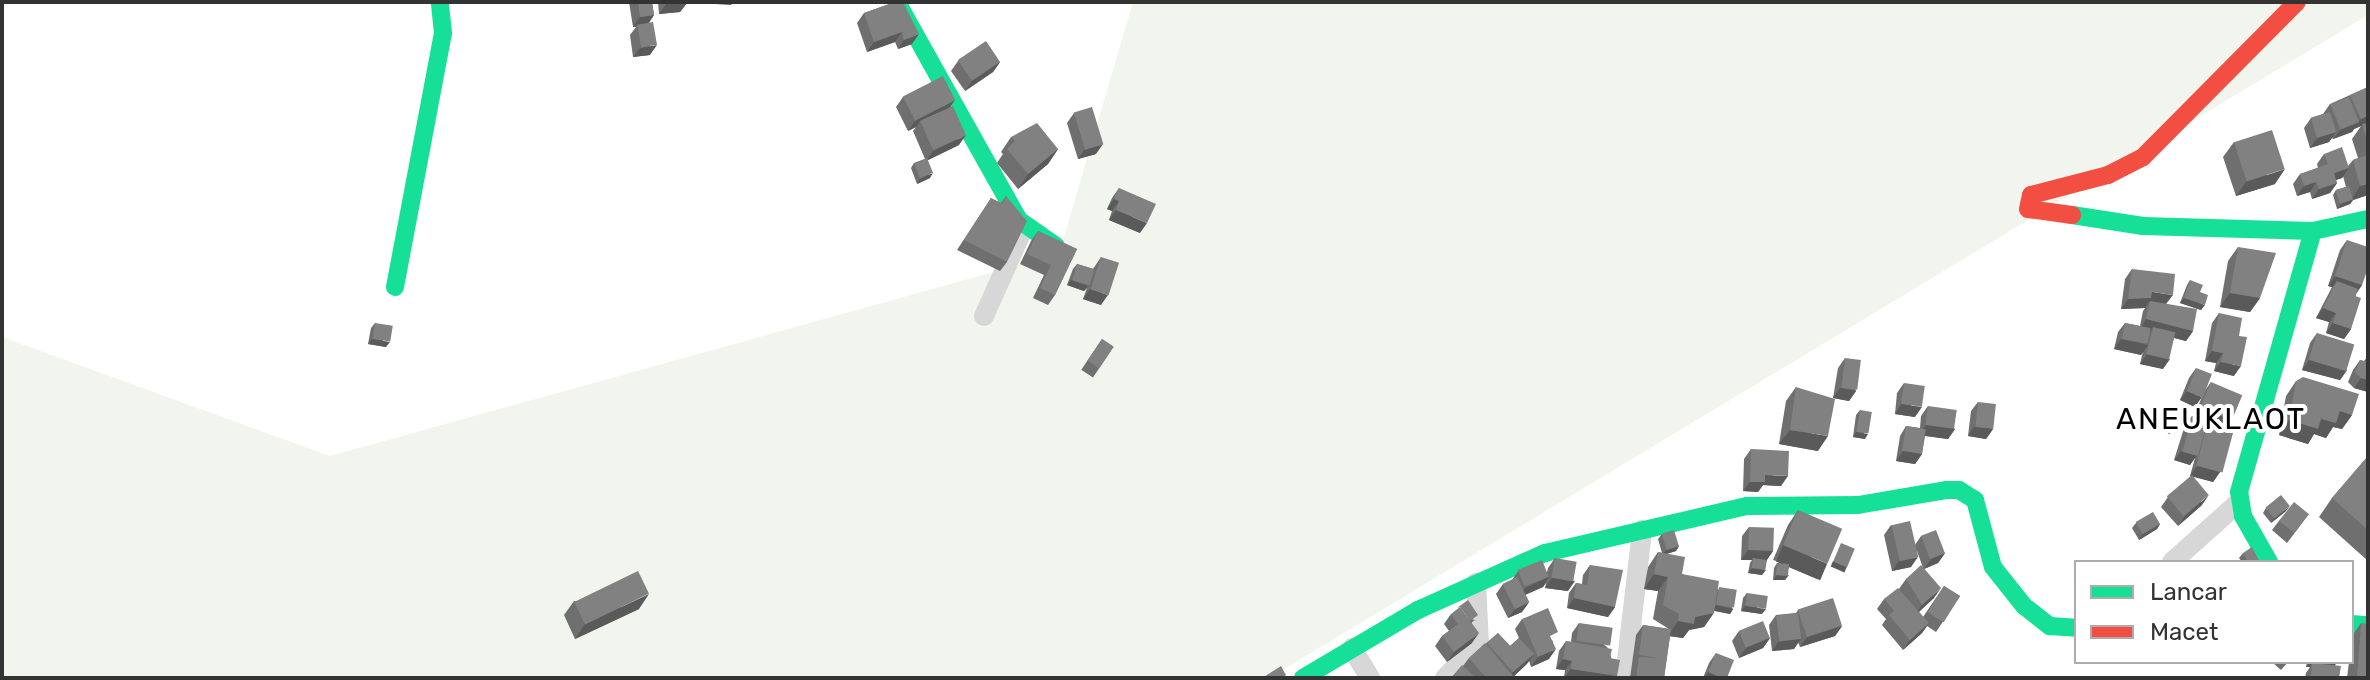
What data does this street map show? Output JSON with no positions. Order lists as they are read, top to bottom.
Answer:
{
  "districts": ["ANEUKLAOT"],
  "legend": ["Lancar", "Macet"]
}
